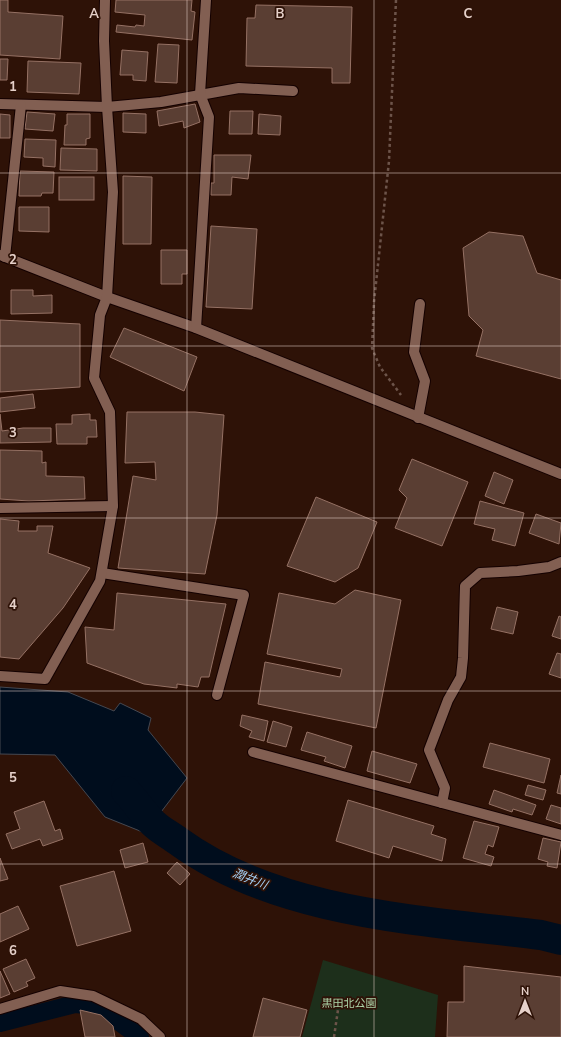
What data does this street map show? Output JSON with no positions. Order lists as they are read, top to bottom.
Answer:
{
  "water": ["潤井川"],
  "parks": ["黒田北公園"],
  "north": "top",
  "grid": {
    "columns": ["A", "B", "C"],
    "rows": [
      "1",
      "2",
      "3",
      "4",
      "5",
      "6"
    ]
  }
}
